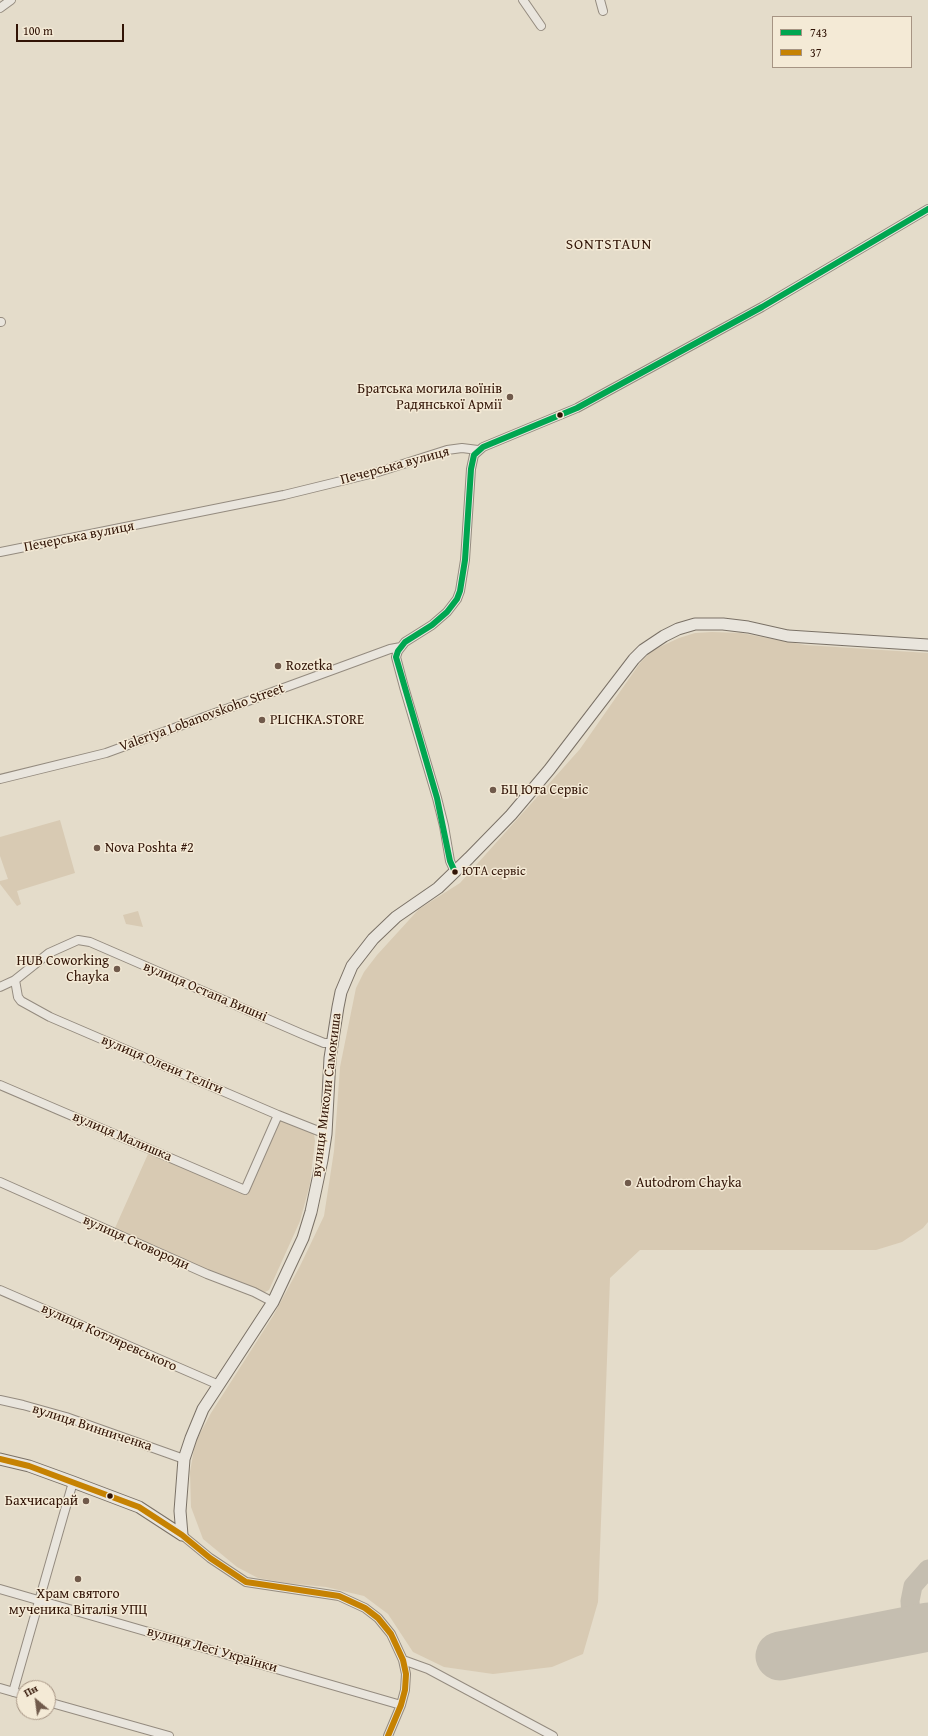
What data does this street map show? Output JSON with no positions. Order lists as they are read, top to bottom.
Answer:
{
  "streets": {
    "street": [
      "Печерська вулиця",
      "Valeriya Lobanovskoho Street",
      "вулиця Остапа Вишні",
      "вулиця Олени Теліги",
      "вулиця Миколи Самокиша",
      "вулиця Малишка",
      "вулиця Сковороди",
      "вулиця Котляревського",
      "вулиця Винниченка",
      "вулиця Лесі Українки"
    ]
  },
  "crossings": [
    ["Печерська вулиця", "Valeriya Lobanovskoho Street"],
    ["вулиця Остапа Вишні", "вулиця Олени Теліги"],
    ["вулиця Остапа Вишні", "вулиця Миколи Самокиша"],
    ["вулиця Олени Теліги", "вулиця Миколи Самокиша"],
    ["вулиця Олени Теліги", "вулиця Малишка"],
    ["вулиця Миколи Самокиша", "вулиця Сковороди"],
    ["вулиця Миколи Самокиша", "вулиця Котляревського"],
    ["вулиця Миколи Самокиша", "вулиця Винниченка"]
  ],
  "districts": ["SONTSTAUN"],
  "places": [
    "Братська могила воїнів Радянської Армії",
    "Rozetka",
    "PLICHKA.STORE",
    "БЦ Юта Сервіс",
    "Nova Poshta #2",
    "ЮТА сервіс",
    "HUB Coworking Chayka",
    "Autodrom Chayka",
    "Бахчисарай",
    "Храм святого мученика Віталія УПЦ"
  ],
  "lines": ["transit line 743", "transit line 37"],
  "legend": ["743", "37"],
  "scale_bar": "100 m",
  "north": "top left"
}
